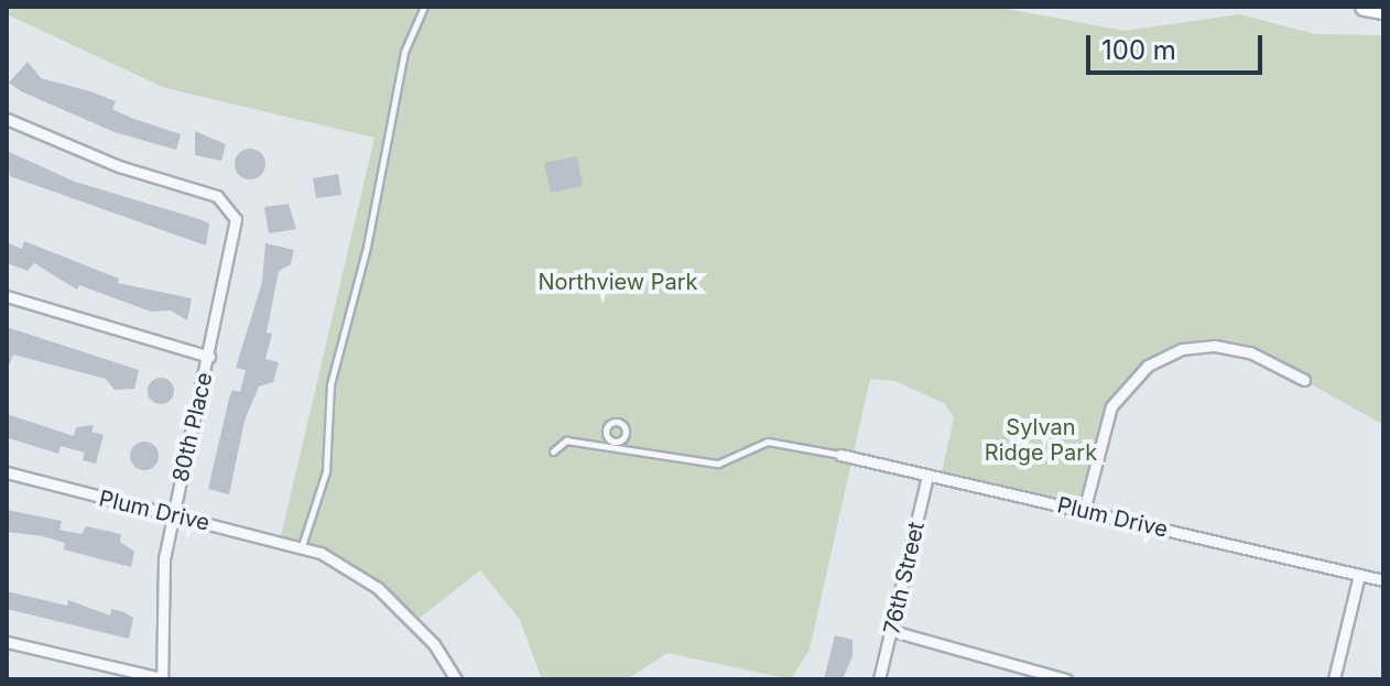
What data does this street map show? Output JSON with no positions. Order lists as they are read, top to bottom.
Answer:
{
  "streets": {
    "street": ["80th Place", "Plum Drive", "76th Street"]
  },
  "crossings": [
    ["80th Place", "Plum Drive"],
    ["Plum Drive", "76th Street"]
  ],
  "parks": ["Northview Park", "Sylvan Ridge Park"],
  "scale_bar": "100 m"
}
